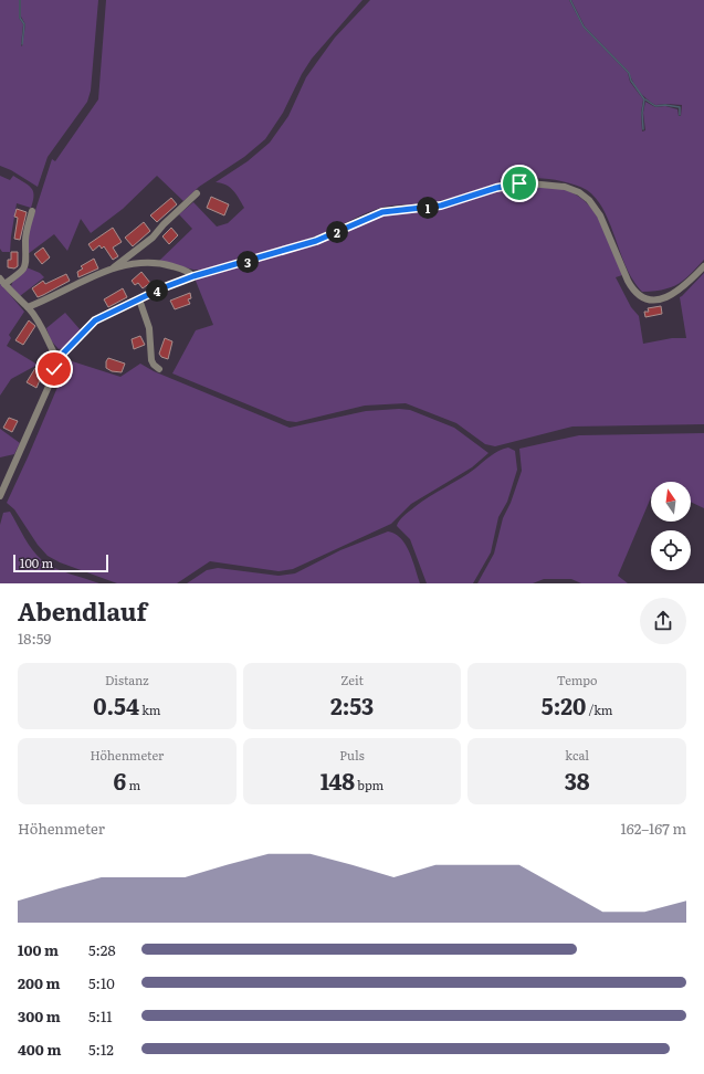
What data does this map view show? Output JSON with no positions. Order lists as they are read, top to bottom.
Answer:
{
  "scale_bar": "100 m",
  "north": "top",
  "page": {
    "pins": [
      "1",
      "2",
      "3",
      "4"
    ],
    "scale": "100 m",
    "heading": ["Abendlauf", "18:59"],
    "stats": [
      ["Distanz", "0.54 km"],
      ["Zeit", "2:53"],
      ["Tempo", "5:20 /km"],
      ["Höhenmeter", "6 m"],
      ["Puls", "148 bpm"],
      ["kcal", "38"]
    ],
    "chart": ["Höhenmeter", "162–167 m"],
    "list": [
      {
        "name": "100 m",
        "note": "5:28"
      },
      {
        "name": "200 m",
        "note": "5:10"
      },
      {
        "name": "300 m",
        "note": "5:11"
      },
      {
        "name": "400 m",
        "note": "5:12"
      }
    ]
  }
}
